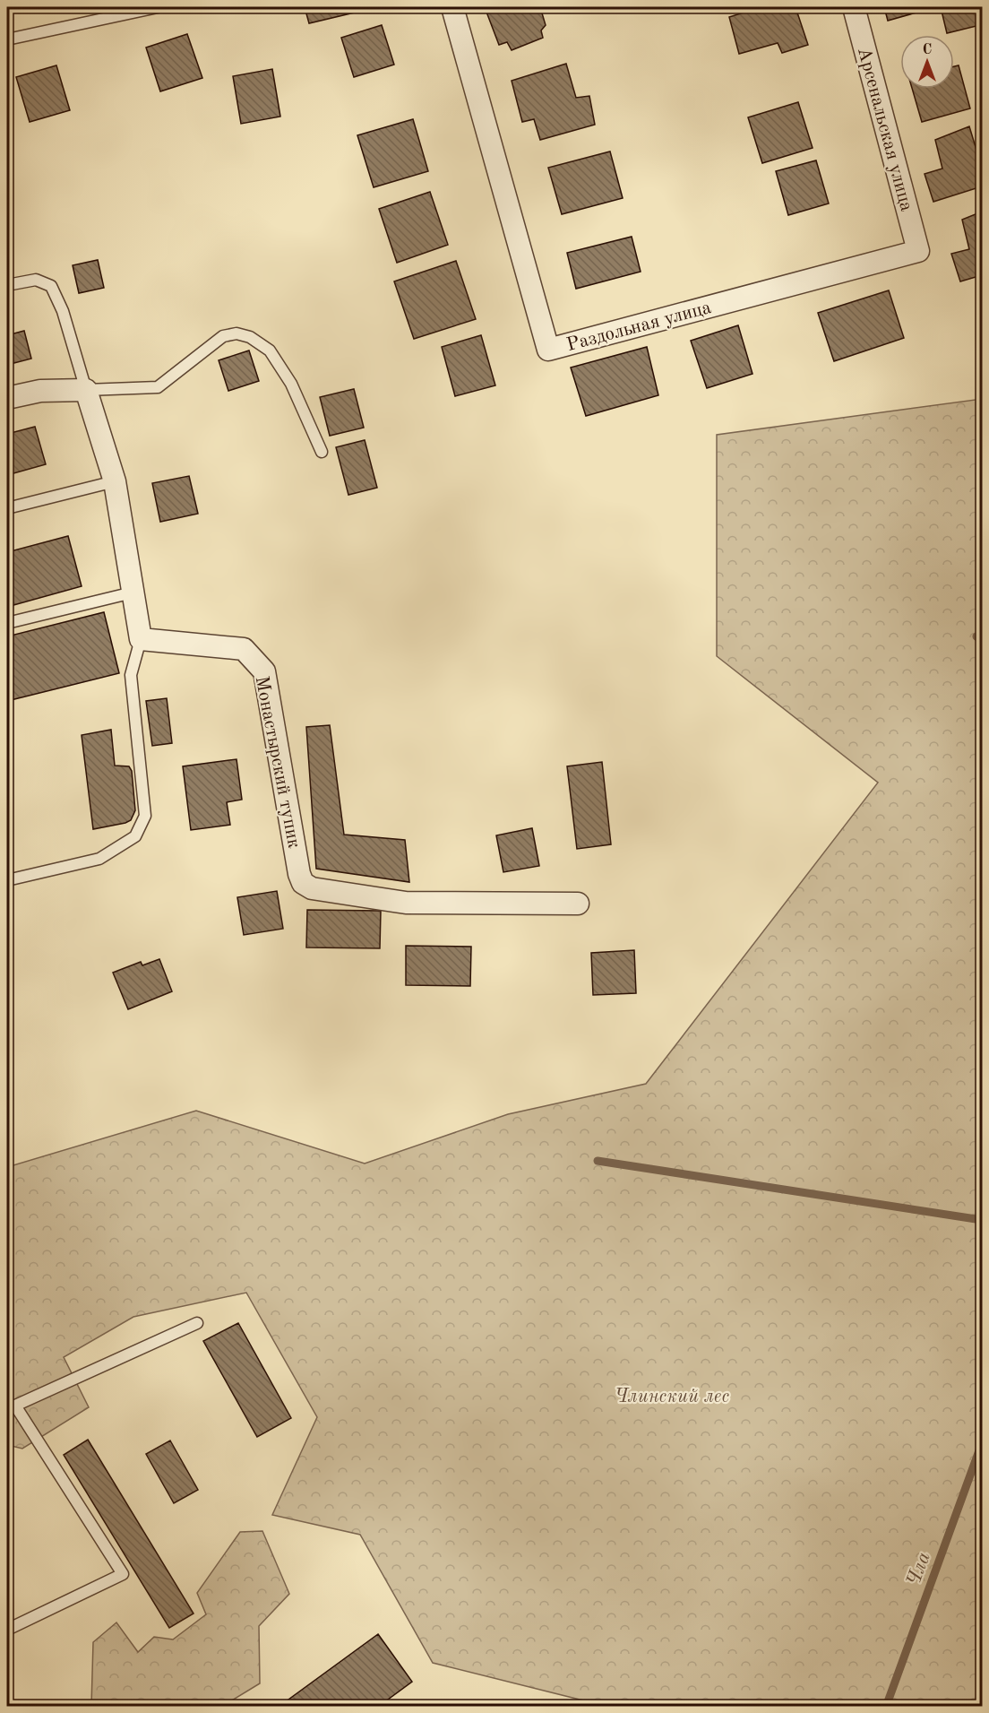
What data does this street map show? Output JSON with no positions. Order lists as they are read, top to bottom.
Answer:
{
  "streets": {
    "street": ["Арсенальская улица", "Раздольная улица", "Монастырский тупик"]
  },
  "crossings": [
    ["Арсенальская улица", "Раздольная улица"]
  ],
  "water": ["Чла"],
  "parks": ["Члинский лес"],
  "north": "top"
}
